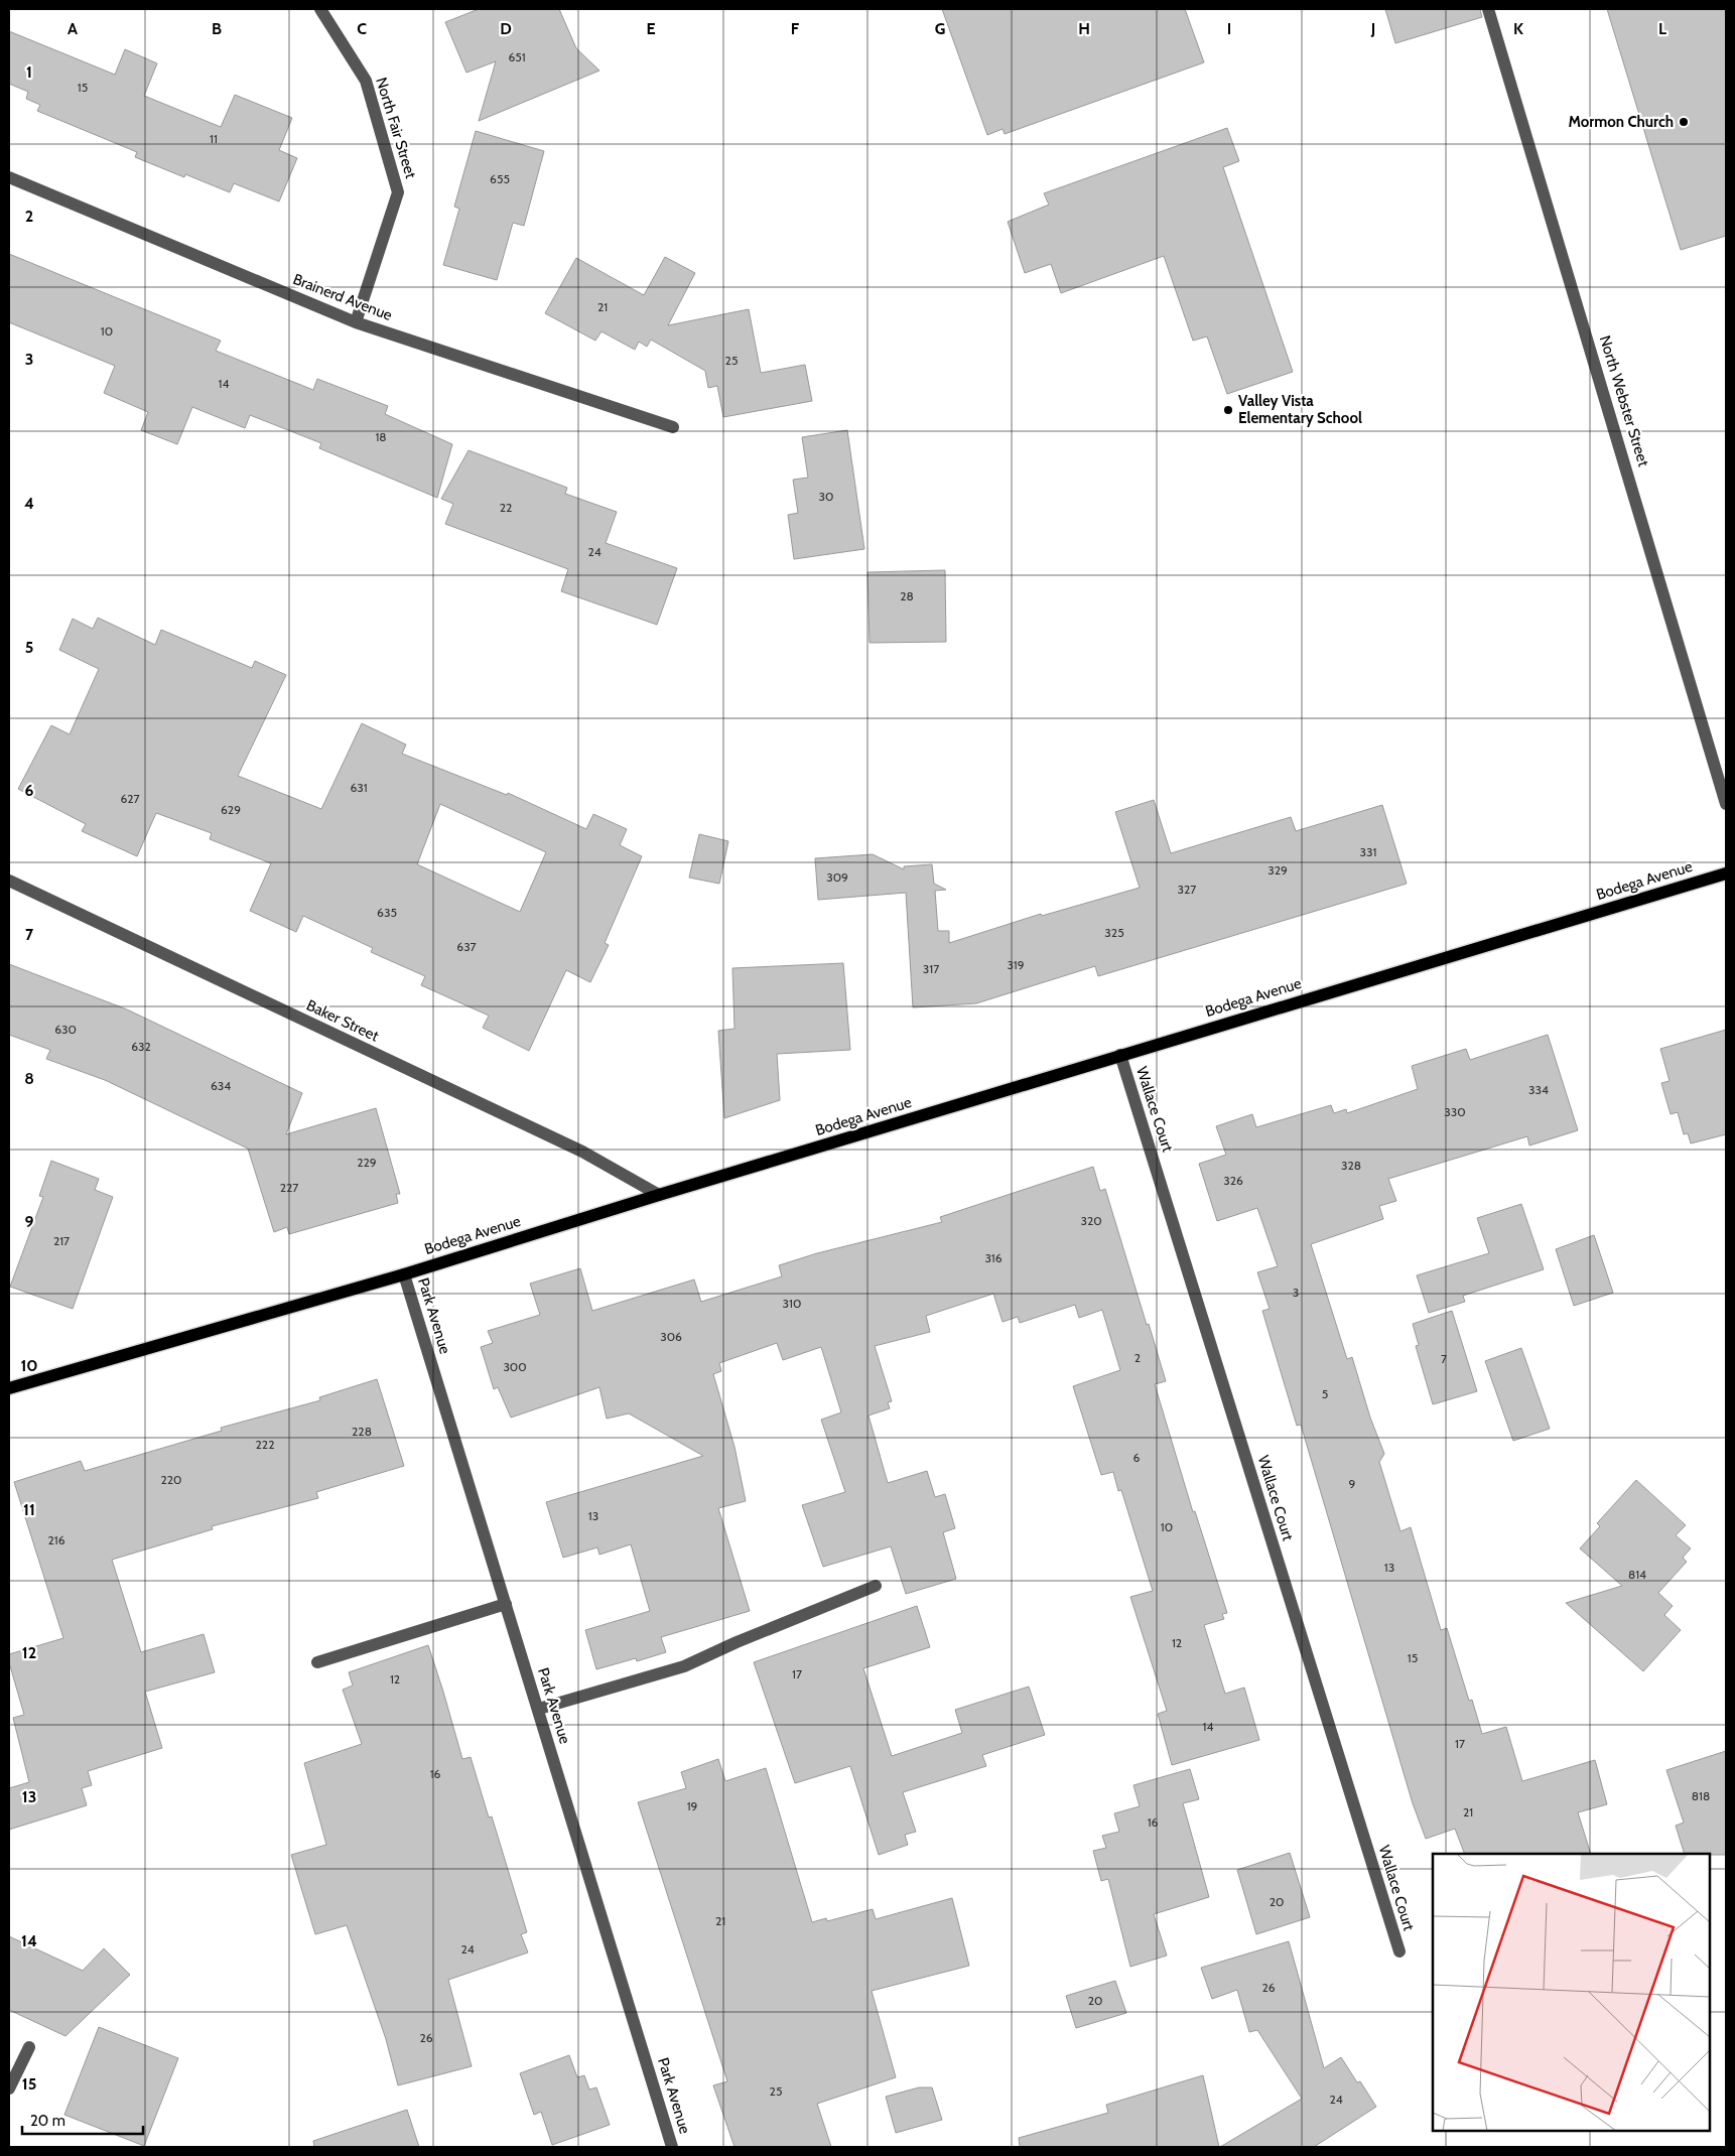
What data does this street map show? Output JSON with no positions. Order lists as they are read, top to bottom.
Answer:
{
  "streets": {
    "main road": ["Bodega Avenue"],
    "street": [
      "North Fair Street",
      "Brainerd Avenue",
      "North Webster Street",
      "Baker Street",
      "Wallace Court",
      "Park Avenue"
    ]
  },
  "crossings": [
    ["North Fair Street", "Brainerd Avenue"],
    ["Bodega Avenue", "Baker Street"],
    ["Bodega Avenue", "Wallace Court"],
    ["Bodega Avenue", "Park Avenue"]
  ],
  "places": ["Mormon Church", "Valley Vista Elementary School"],
  "house_numbers": [
    "651",
    "15",
    "11",
    "655",
    "21",
    "10",
    "25",
    "14",
    "18",
    "30",
    "22",
    "24",
    "28",
    "631",
    "627",
    "629",
    "331",
    "329",
    "309",
    "327",
    "635",
    "325",
    "637",
    "319",
    "317",
    "630",
    "632",
    "634",
    "334",
    "330",
    "229",
    "328",
    "326",
    "227",
    "320",
    "217",
    "316",
    "3",
    "310",
    "306",
    "2",
    "7",
    "300",
    "5",
    "228",
    "222",
    "6",
    "220",
    "9",
    "13",
    "10",
    "216",
    "13",
    "814",
    "12",
    "15",
    "17",
    "12",
    "14",
    "17",
    "16",
    "818",
    "19",
    "21",
    "16",
    "20",
    "21",
    "24",
    "26",
    "20",
    "26",
    "25",
    "24"
  ],
  "scale_bar": "20 m",
  "grid": {
    "columns": [
      "A",
      "B",
      "C",
      "D",
      "E",
      "F",
      "G",
      "H",
      "I",
      "J",
      "K",
      "L"
    ],
    "rows": [
      "1",
      "2",
      "3",
      "4",
      "5",
      "6",
      "7",
      "8",
      "9",
      "10",
      "11",
      "12",
      "13",
      "14",
      "15"
    ]
  }
}
